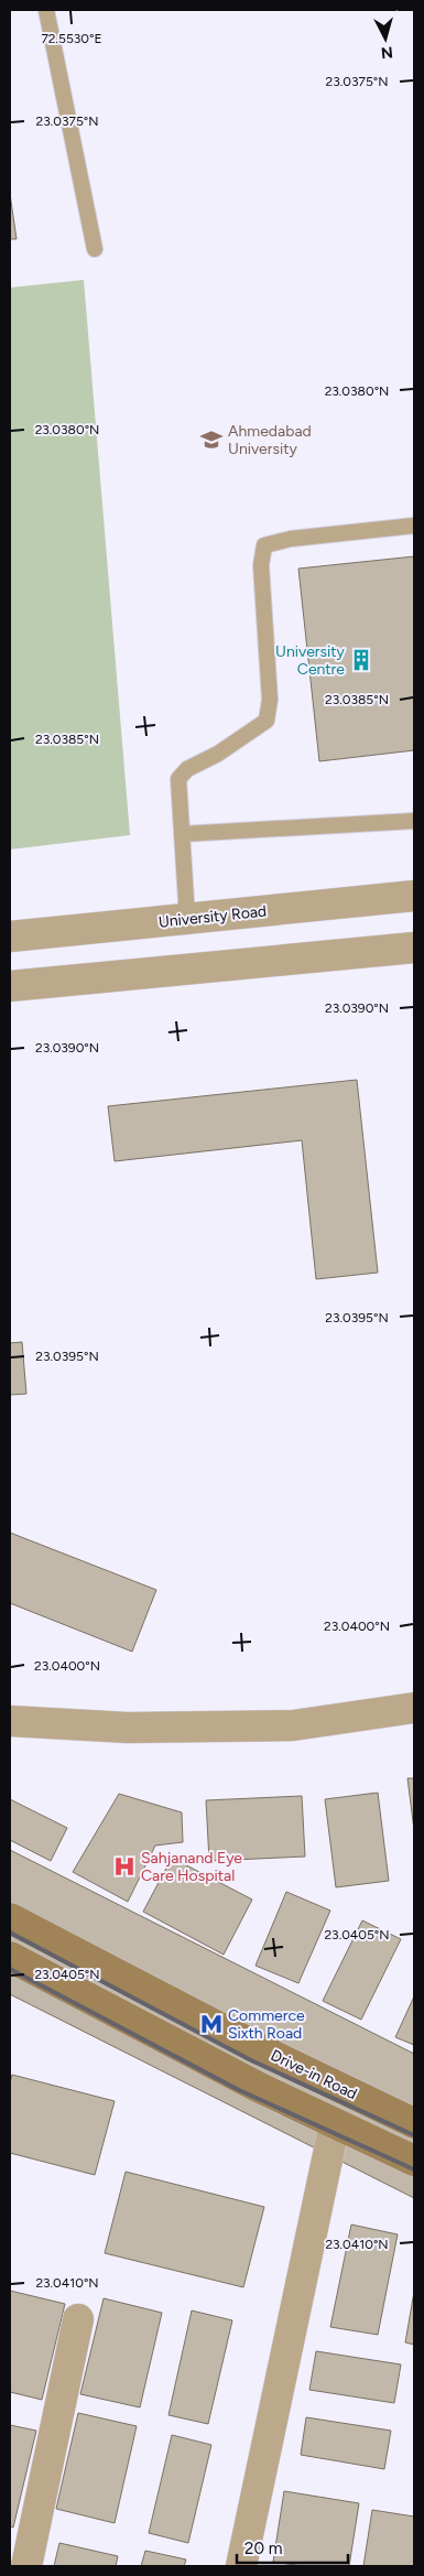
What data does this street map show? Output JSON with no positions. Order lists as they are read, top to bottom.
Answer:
{
  "streets": {
    "main road": ["Drive-in Road"],
    "street": ["University Road"]
  },
  "places": {
    "school or university": ["Ahmedabad University"],
    "building": ["University Centre"],
    "hospital": ["Sahjanand Eye Care Hospital"],
    "metro station": ["Commerce Sixth Road"]
  },
  "scale_bar": "20 m",
  "north": "bottom",
  "coordinates": [
    "72.5530°E",
    "23.0375°N",
    "23.0380°N",
    "23.0385°N",
    "23.0390°N",
    "23.0395°N",
    "23.0400°N",
    "23.0405°N",
    "23.0410°N"
  ]
}
